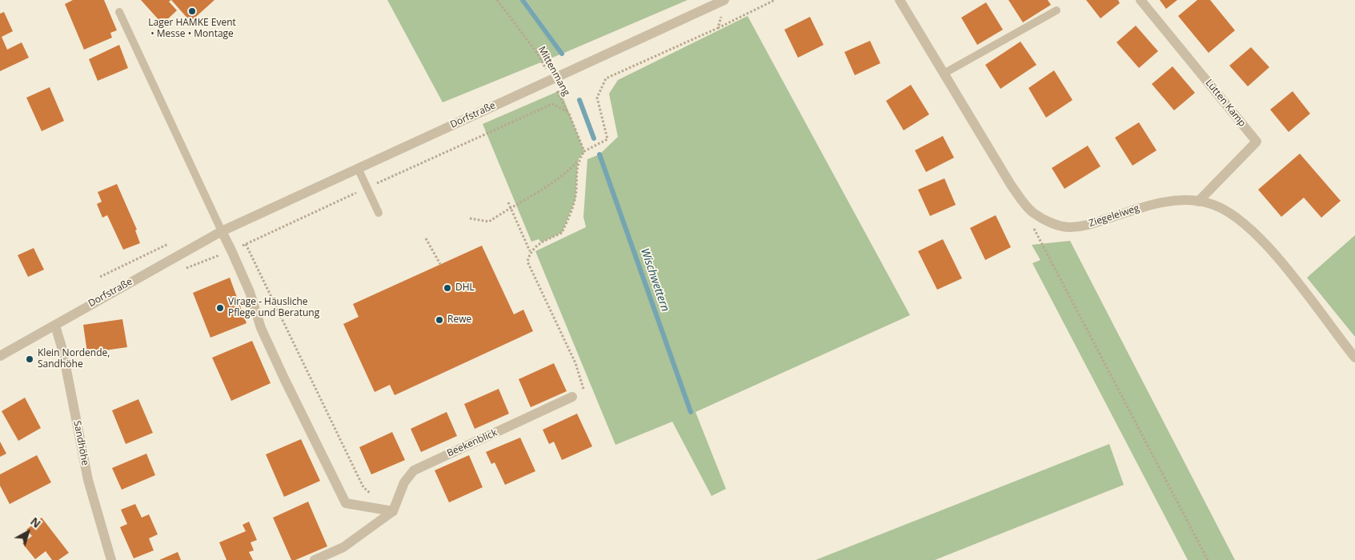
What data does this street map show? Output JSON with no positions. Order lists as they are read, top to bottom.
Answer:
{
  "streets": {
    "street": [
      "Lütten Kamp",
      "Dorfstraße",
      "Ziegeleiweg",
      "Sandhöhe",
      "Beekenblick"
    ],
    "path": ["Mittenmang"]
  },
  "crossings": [
    ["Mittenmang", "Dorfstraße"],
    ["Lütten Kamp", "Ziegeleiweg"],
    ["Dorfstraße", "Sandhöhe"]
  ],
  "water": ["Wischwettern"],
  "places": [
    "Lager HAMKE Event • Messe • Montage",
    "DHL",
    "Virage - Häusliche Pflege und Beratung",
    "Rewe",
    "Klein Nordende, Sandhöhe"
  ],
  "north": "top right"
}
